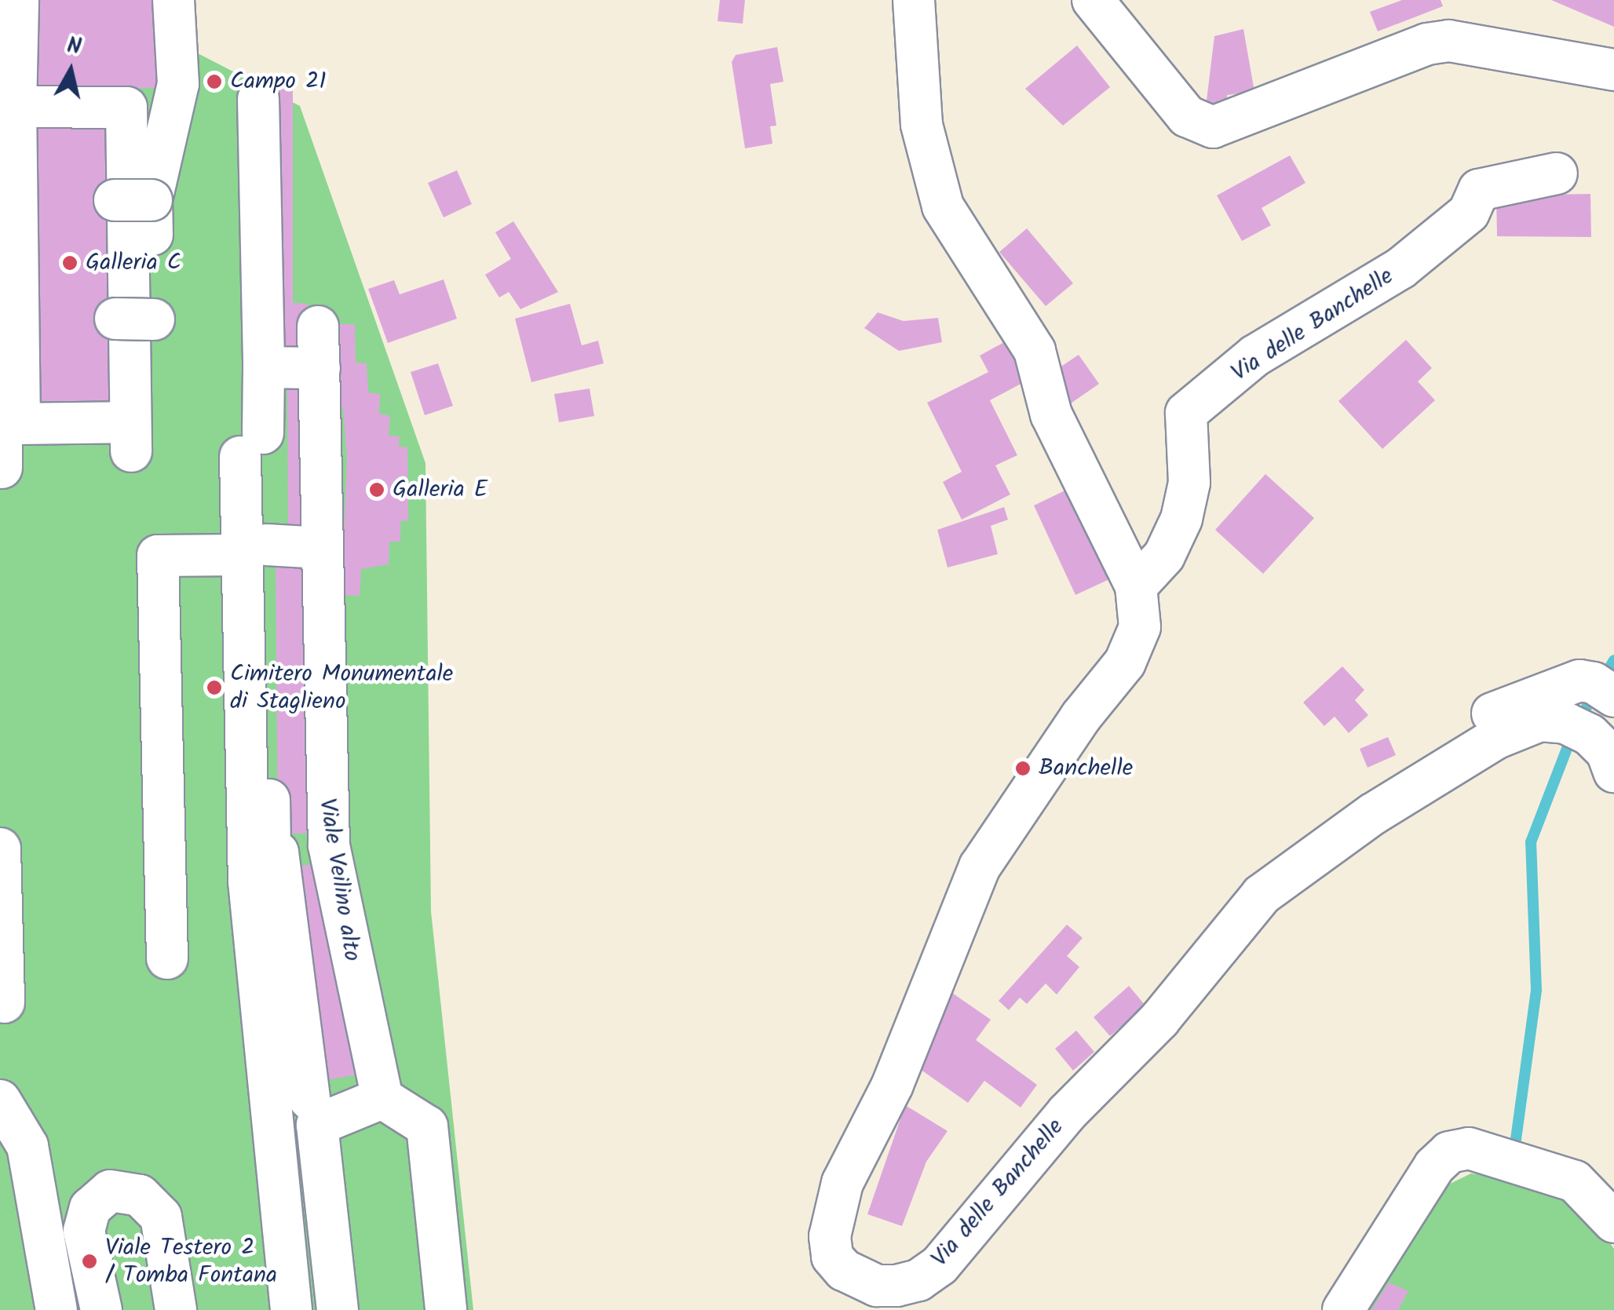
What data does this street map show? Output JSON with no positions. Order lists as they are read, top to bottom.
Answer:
{
  "streets": {
    "street": ["Via delle Banchelle", "Viale Veilino alto"]
  },
  "places": [
    "Campo 21",
    "Galleria C",
    "Galleria E",
    "Cimitero Monumentale di Staglieno",
    "Banchelle",
    "Viale Testero 2 / Tomba Fontana"
  ],
  "north": "top"
}
